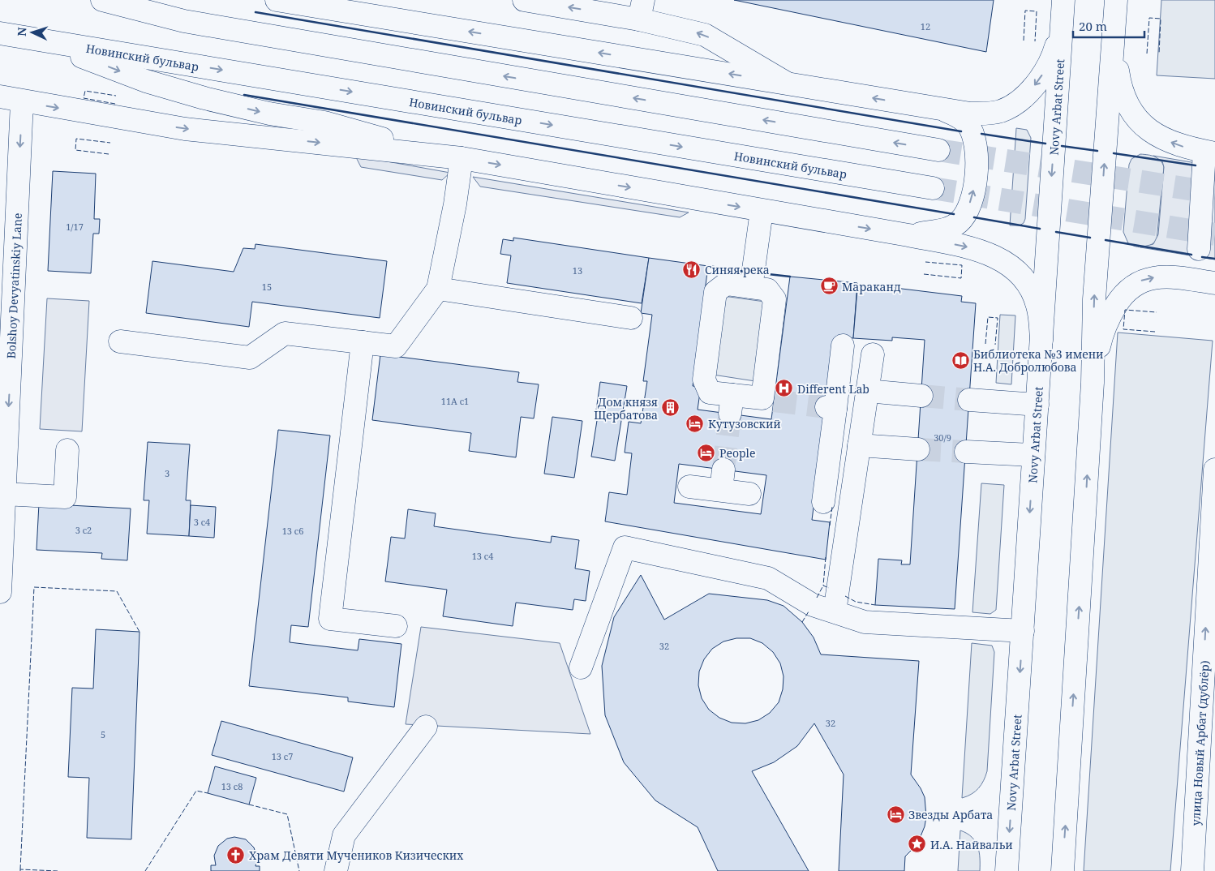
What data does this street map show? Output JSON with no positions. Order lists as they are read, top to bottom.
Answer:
{
  "streets": {
    "main road": [
      "Новинский бульвар",
      "Novy Arbat Street",
      "Bolshoy Devyatinskiy Lane",
      "улица Новый Арбат (дублёр)"
    ]
  },
  "one_way": ["Bolshoy Devyatinskiy Lane"],
  "places": {
    "restaurant": ["Синяя река"],
    "cafe": ["Мараканд"],
    "library": ["Библиотека №3 имени Н.А. Добролюбова"],
    "hospital": ["Different Lab"],
    "building": ["Дом князя Щербатова"],
    "hotel": ["Кутузовский", "People", "Звезды Арбата"],
    "place": ["И.А. Найвальи"],
    "church": ["Храм Девяти Мучеников Кизических"]
  },
  "house_numbers": [
    "12",
    "1/17",
    "13",
    "15",
    "11А с1",
    "30/9",
    "3",
    "3 с4",
    "3 с2",
    "13 с6",
    "13 с4",
    "32",
    "32",
    "5",
    "13 с7",
    "13 с8"
  ],
  "scale_bar": "20 m",
  "north": "left"
}
